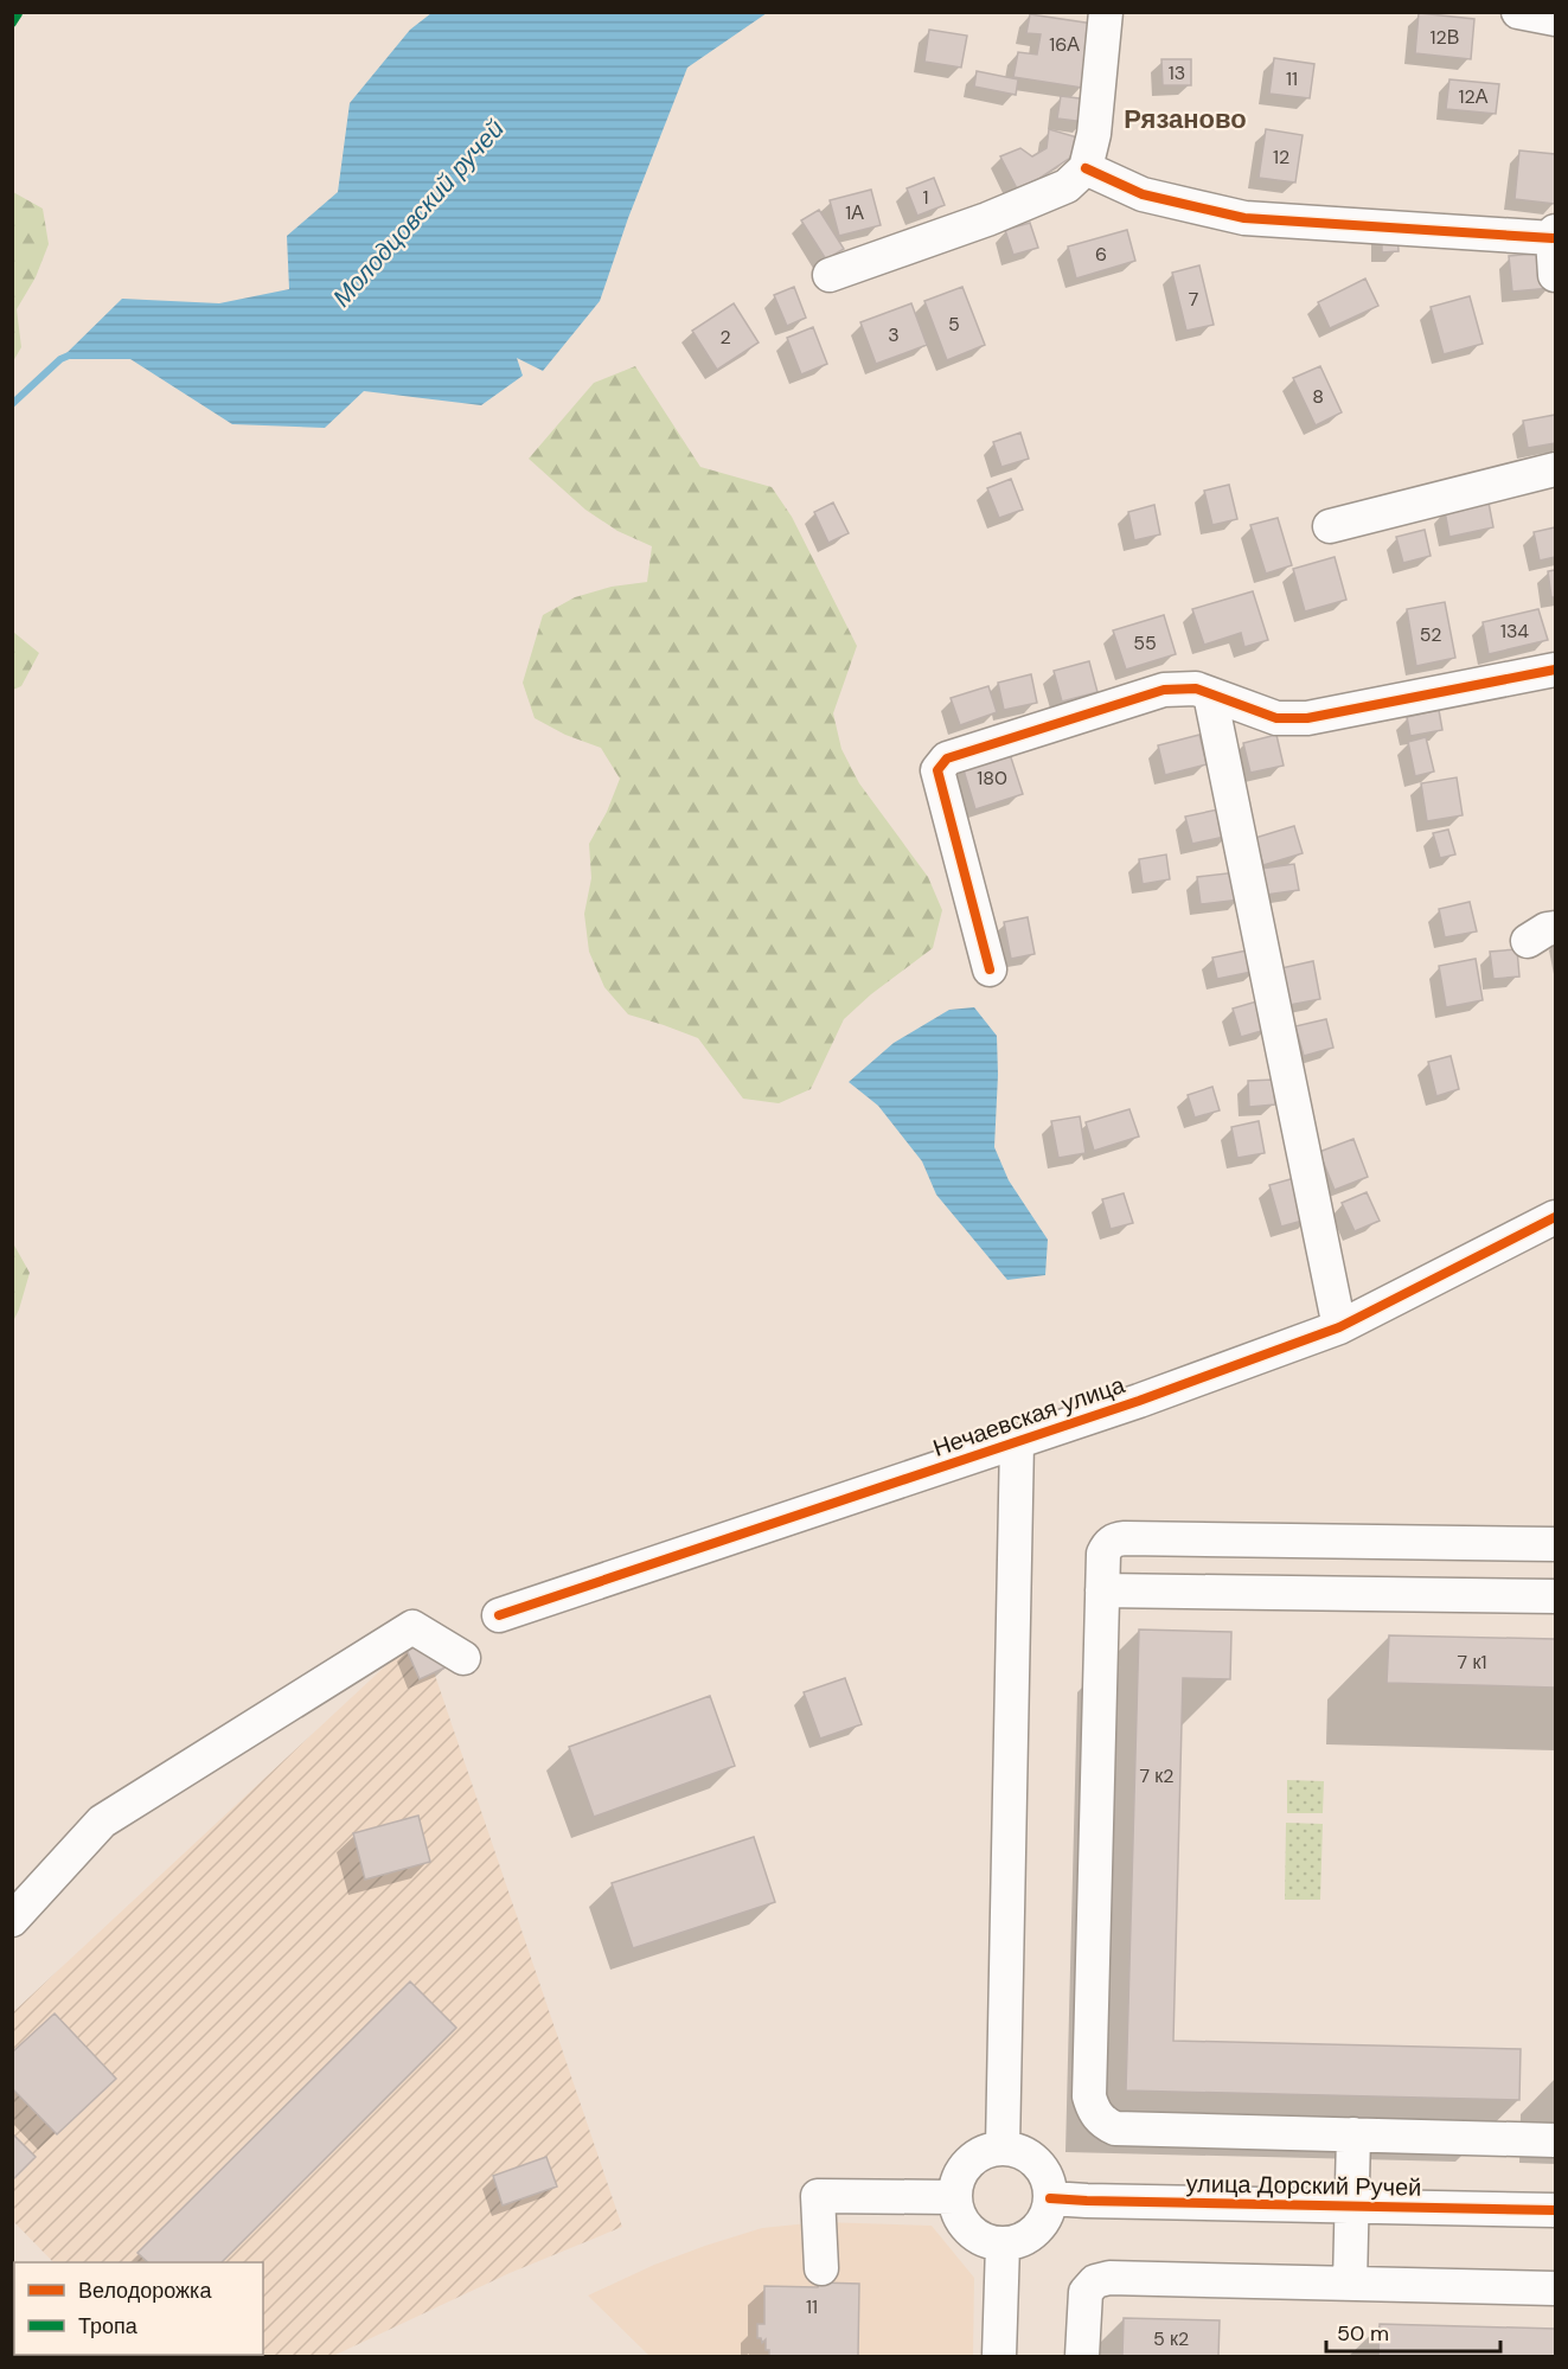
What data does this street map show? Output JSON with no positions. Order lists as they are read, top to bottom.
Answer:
{
  "streets": {
    "street": ["Нечаевская улица", "улица Дорский Ручей"]
  },
  "districts": ["Рязаново"],
  "water": ["Молодцовский ручей"],
  "house_numbers": [
    "12В",
    "16А",
    "13",
    "11",
    "12А",
    "12",
    "1",
    "1А",
    "6",
    "7",
    "5",
    "3",
    "2",
    "8",
    "134",
    "52",
    "55",
    "180",
    "7 к1",
    "7 к2",
    "11",
    "5 к2"
  ],
  "legend": ["Велодорожка", "Тропа"],
  "scale_bar": "50 m"
}
